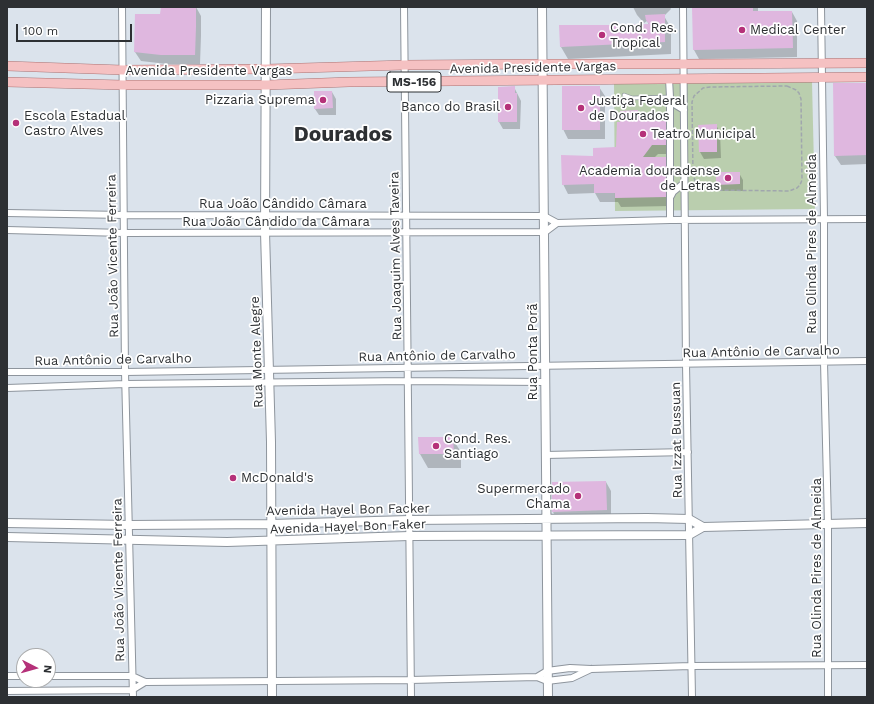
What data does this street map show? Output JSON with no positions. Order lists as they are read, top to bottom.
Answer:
{
  "streets": {
    "main road": ["Avenida Presidente Vargas", "MS-156"],
    "street": [
      "Rua João Cândido Câmara",
      "Rua João Cândido da Câmara",
      "Rua Olinda Pires de Almeida",
      "Rua João Vicente Ferreira",
      "Rua Joaquim Alves Taveira",
      "Rua Monte Alegre",
      "Rua Ponta Porã",
      "Rua Antônio de Carvalho",
      "Rua Izzat Bussuan",
      "Avenida Hayel Bon Facker",
      "Avenida Hayel Bon Faker"
    ]
  },
  "crossings": [
    ["Avenida Presidente Vargas", "Rua Olinda Pires de Almeida"],
    ["Avenida Presidente Vargas", "Rua João Vicente Ferreira"],
    ["Avenida Presidente Vargas", "Rua Joaquim Alves Taveira"],
    ["Avenida Presidente Vargas", "Rua Monte Alegre"],
    ["Avenida Presidente Vargas", "Rua Ponta Porã"],
    ["Avenida Presidente Vargas", "Rua Izzat Bussuan"],
    ["Rua João Cândido Câmara", "Rua Olinda Pires de Almeida"],
    ["Rua João Cândido Câmara", "Rua João Vicente Ferreira"],
    ["Rua João Cândido Câmara", "Rua Joaquim Alves Taveira"],
    ["Rua João Cândido Câmara", "Rua Monte Alegre"],
    ["Rua João Cândido Câmara", "Rua Ponta Porã"],
    ["Rua João Cândido Câmara", "Rua Izzat Bussuan"],
    ["Rua João Cândido da Câmara", "Rua João Vicente Ferreira"],
    ["Rua João Cândido da Câmara", "Rua Joaquim Alves Taveira"],
    ["Rua João Cândido da Câmara", "Rua Monte Alegre"],
    ["Rua João Cândido da Câmara", "Rua Ponta Porã"],
    ["Rua Olinda Pires de Almeida", "Rua Antônio de Carvalho"],
    ["Rua João Vicente Ferreira", "Rua Antônio de Carvalho"],
    ["Rua João Vicente Ferreira", "Avenida Hayel Bon Facker"],
    ["Rua João Vicente Ferreira", "Avenida Hayel Bon Faker"],
    ["Rua Joaquim Alves Taveira", "Rua Antônio de Carvalho"],
    ["Rua Joaquim Alves Taveira", "Avenida Hayel Bon Facker"],
    ["Rua Joaquim Alves Taveira", "Avenida Hayel Bon Faker"],
    ["Rua Monte Alegre", "Rua Antônio de Carvalho"],
    ["Rua Monte Alegre", "Avenida Hayel Bon Facker"],
    ["Rua Monte Alegre", "Avenida Hayel Bon Faker"],
    ["Rua Ponta Porã", "Rua Antônio de Carvalho"],
    ["Rua Ponta Porã", "Avenida Hayel Bon Facker"],
    ["Rua Ponta Porã", "Avenida Hayel Bon Faker"],
    ["Rua Antônio de Carvalho", "Rua Izzat Bussuan"],
    ["Rua Izzat Bussuan", "Avenida Hayel Bon Facker"],
    ["Rua Izzat Bussuan", "Avenida Hayel Bon Faker"]
  ],
  "districts": ["Dourados"],
  "places": [
    "Medical Center",
    "Cond. Res. Tropical",
    "Pizzaria Suprema",
    "Banco do Brasil",
    "Justiça Federal de Dourados",
    "Escola Estadual Castro Alves",
    "Teatro Municipal",
    "Academia douradense de Letras",
    "Cond. Res. Santiago",
    "McDonald's",
    "Supermercado Chama"
  ],
  "scale_bar": "100 m",
  "north": "right"
}
